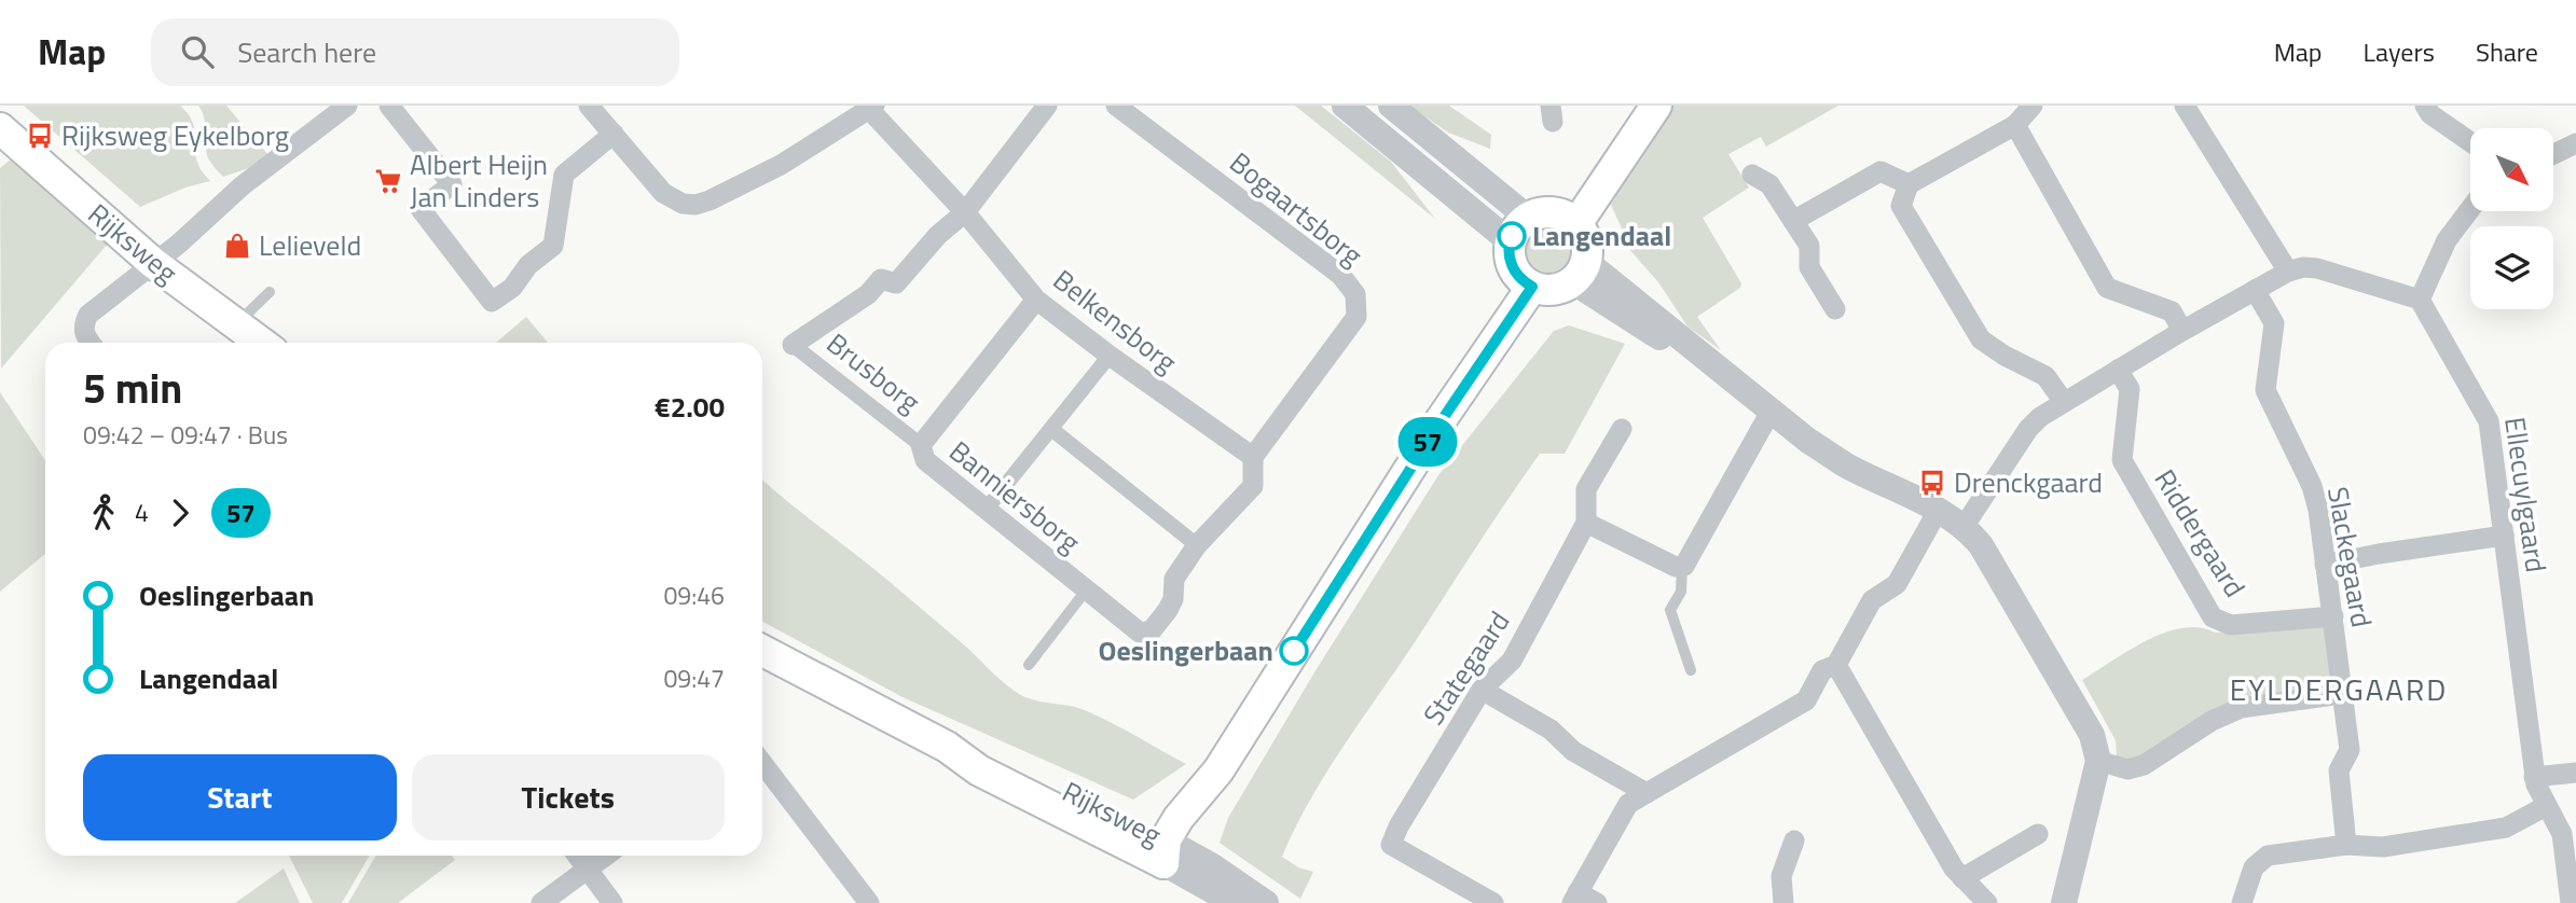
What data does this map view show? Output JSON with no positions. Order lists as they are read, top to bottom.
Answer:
{
  "streets": {
    "main road": ["Rijksweg"],
    "street": [
      "Bogaartsborg",
      "Belkensborg",
      "Brusborg",
      "Ellecuylgaard",
      "Banniersborg",
      "Riddergaard",
      "Slackegaard",
      "Stategaard"
    ]
  },
  "crossings": [
    ["Bogaartsborg", "Belkensborg"],
    ["Bogaartsborg", "Banniersborg"],
    ["Belkensborg", "Brusborg"],
    ["Belkensborg", "Banniersborg"],
    ["Brusborg", "Banniersborg"],
    ["Riddergaard", "Slackegaard"]
  ],
  "districts": ["EYLDERGAARD"],
  "places": {
    "bus stop": ["Rijksweg Eykelborg", "Drenckgaard"],
    "supermarket": ["Albert Heijn Jan Linders"],
    "other": ["Langendaal", "Oeslingerbaan"],
    "shop": ["Lelieveld"]
  },
  "lines": ["bus line 57"],
  "north": "bottom right",
  "page": {
    "header": "Map",
    "search": "Search here",
    "nav": ["Map", "Layers", "Share"],
    "on_map": "57",
    "heading": ["5 min", "09:42 – 09:47 · Bus", "€2.00"],
    "legs": ["4", "57"],
    "list": [
      {
        "name": "Oeslingerbaan",
        "value": "09:46"
      },
      {
        "name": "Langendaal",
        "value": "09:47"
      }
    ],
    "buttons": ["Start", "Tickets"]
  }
}
